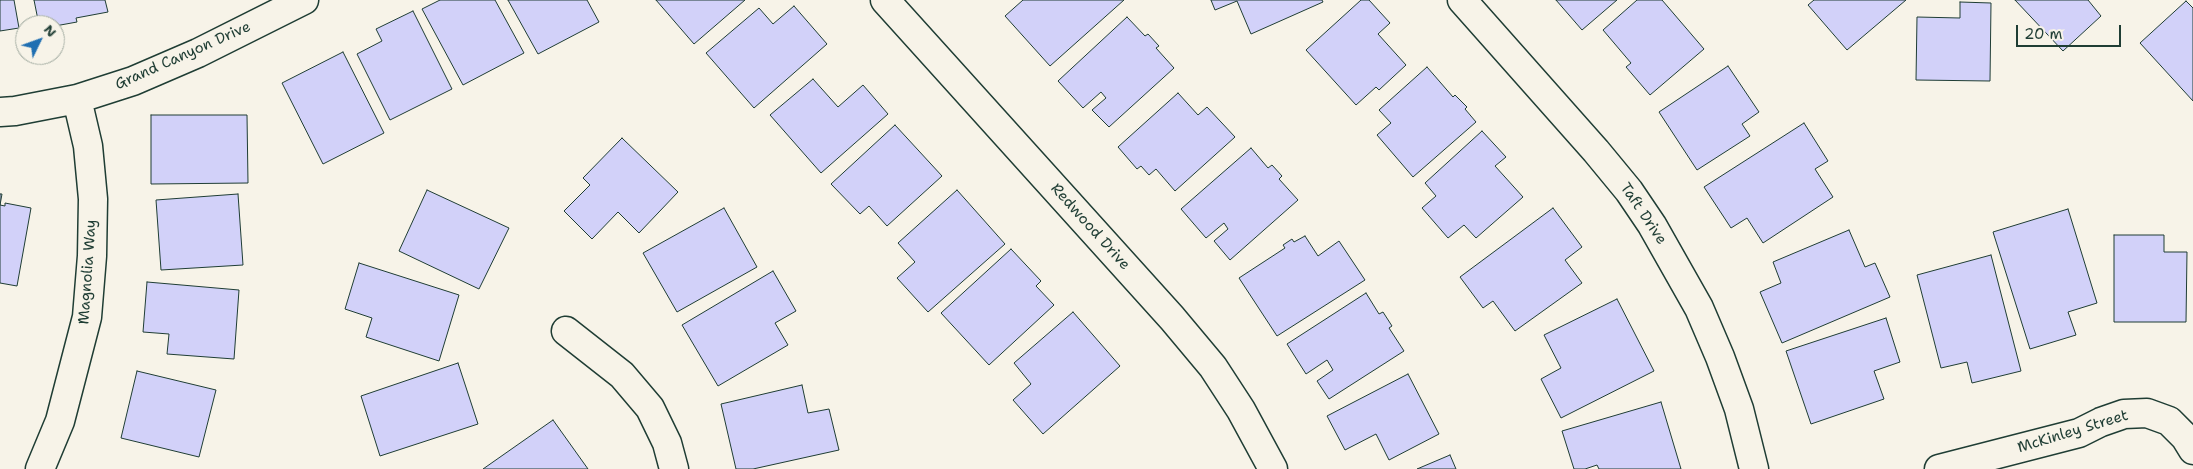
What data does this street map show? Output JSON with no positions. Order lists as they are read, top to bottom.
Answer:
{
  "streets": {
    "street": [
      "Grand Canyon Drive",
      "Taft Drive",
      "Redwood Drive",
      "Magnolia Way",
      "McKinley Street"
    ]
  },
  "crossings": [
    ["Grand Canyon Drive", "Magnolia Way"]
  ],
  "scale_bar": "20 m",
  "north": "top right"
}
